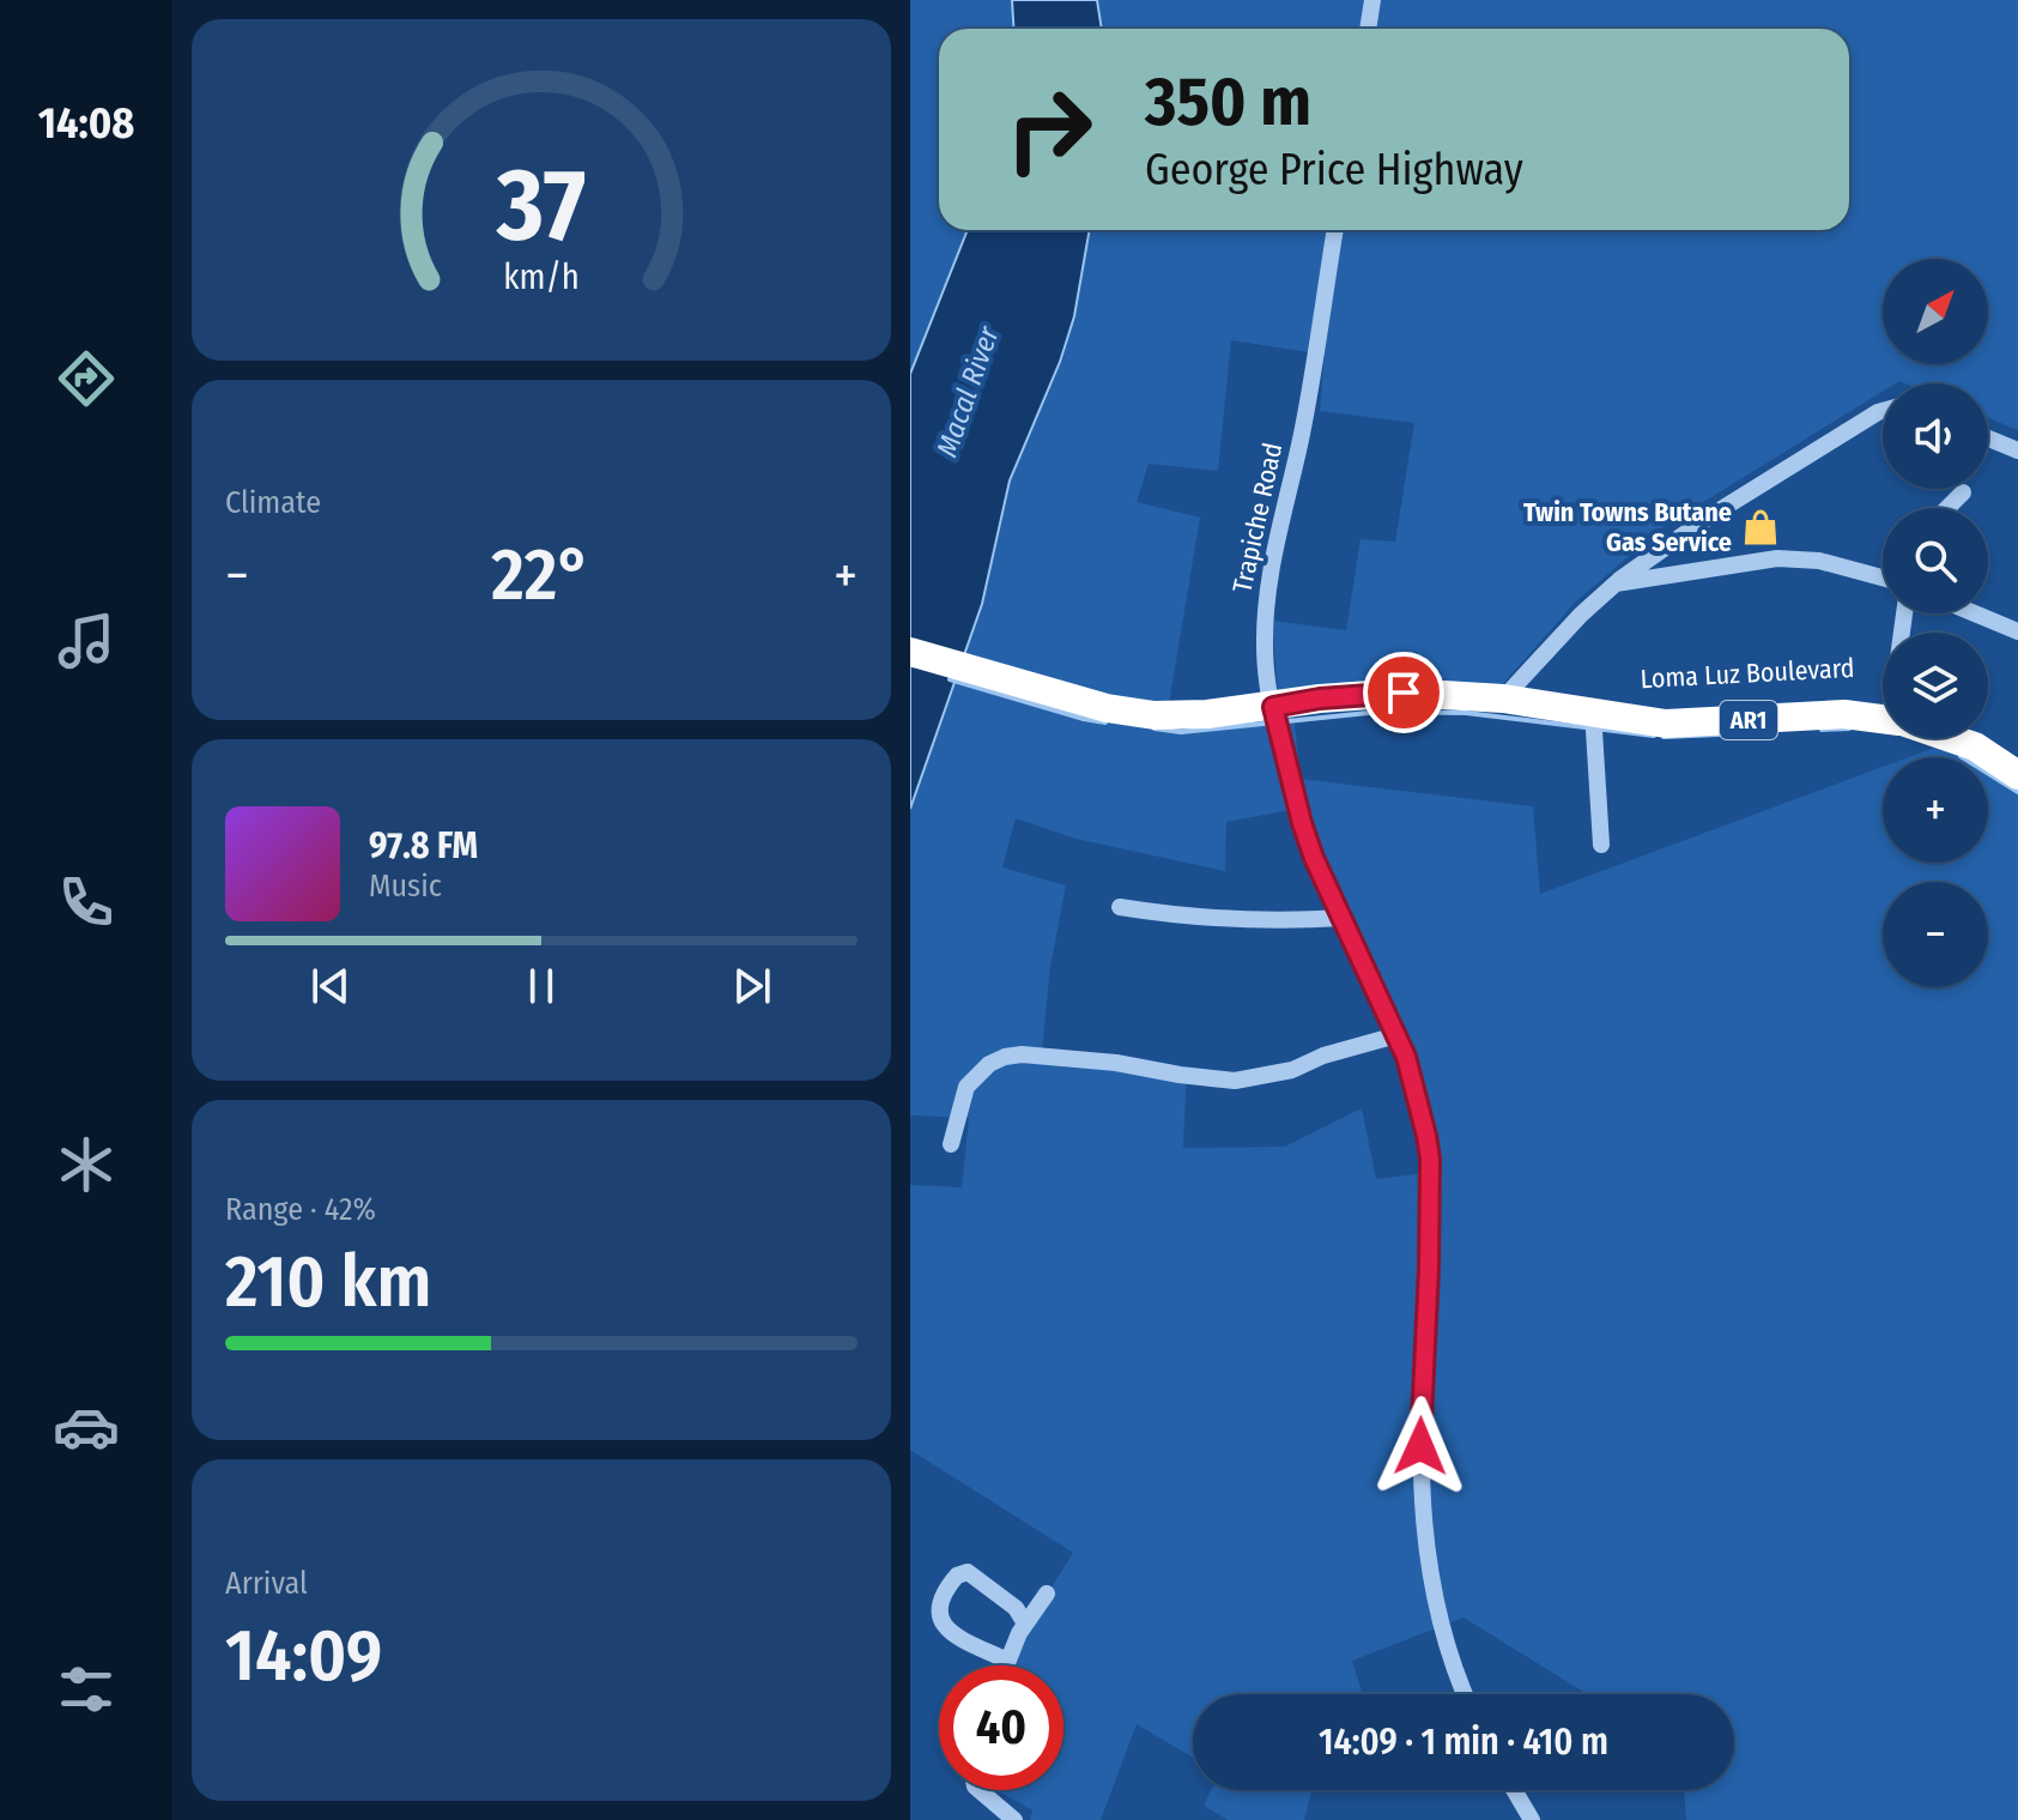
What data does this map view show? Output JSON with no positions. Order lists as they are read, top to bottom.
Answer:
{
  "streets": {
    "highway": ["Loma Luz Boulevard", "AR1"],
    "street": ["Trapiche Road"]
  },
  "crossings": [
    ["Trapiche Road", "AR1"],
    ["Loma Luz Boulevard", "AR1"]
  ],
  "water": ["Macal River"],
  "places": {
    "shop": ["Twin Towns Butane Gas Service"]
  },
  "north": "top right",
  "page": {
    "tabs": "14:08",
    "turn": ["350 m", "George Price Highway"],
    "map_buttons": ["+", "−"],
    "tile": [
      "Climate",
      ["Range · 42%", "210 km"],
      ["Arrival", "14:09"]
    ],
    "heat": ["−", "22°", "+"],
    "song": ["97.8 FM", "Music"],
    "limit": "40",
    "trip": "14:09 · 1 min · 410 m",
    "gauge": ["37", "km/h"]
  }
}
